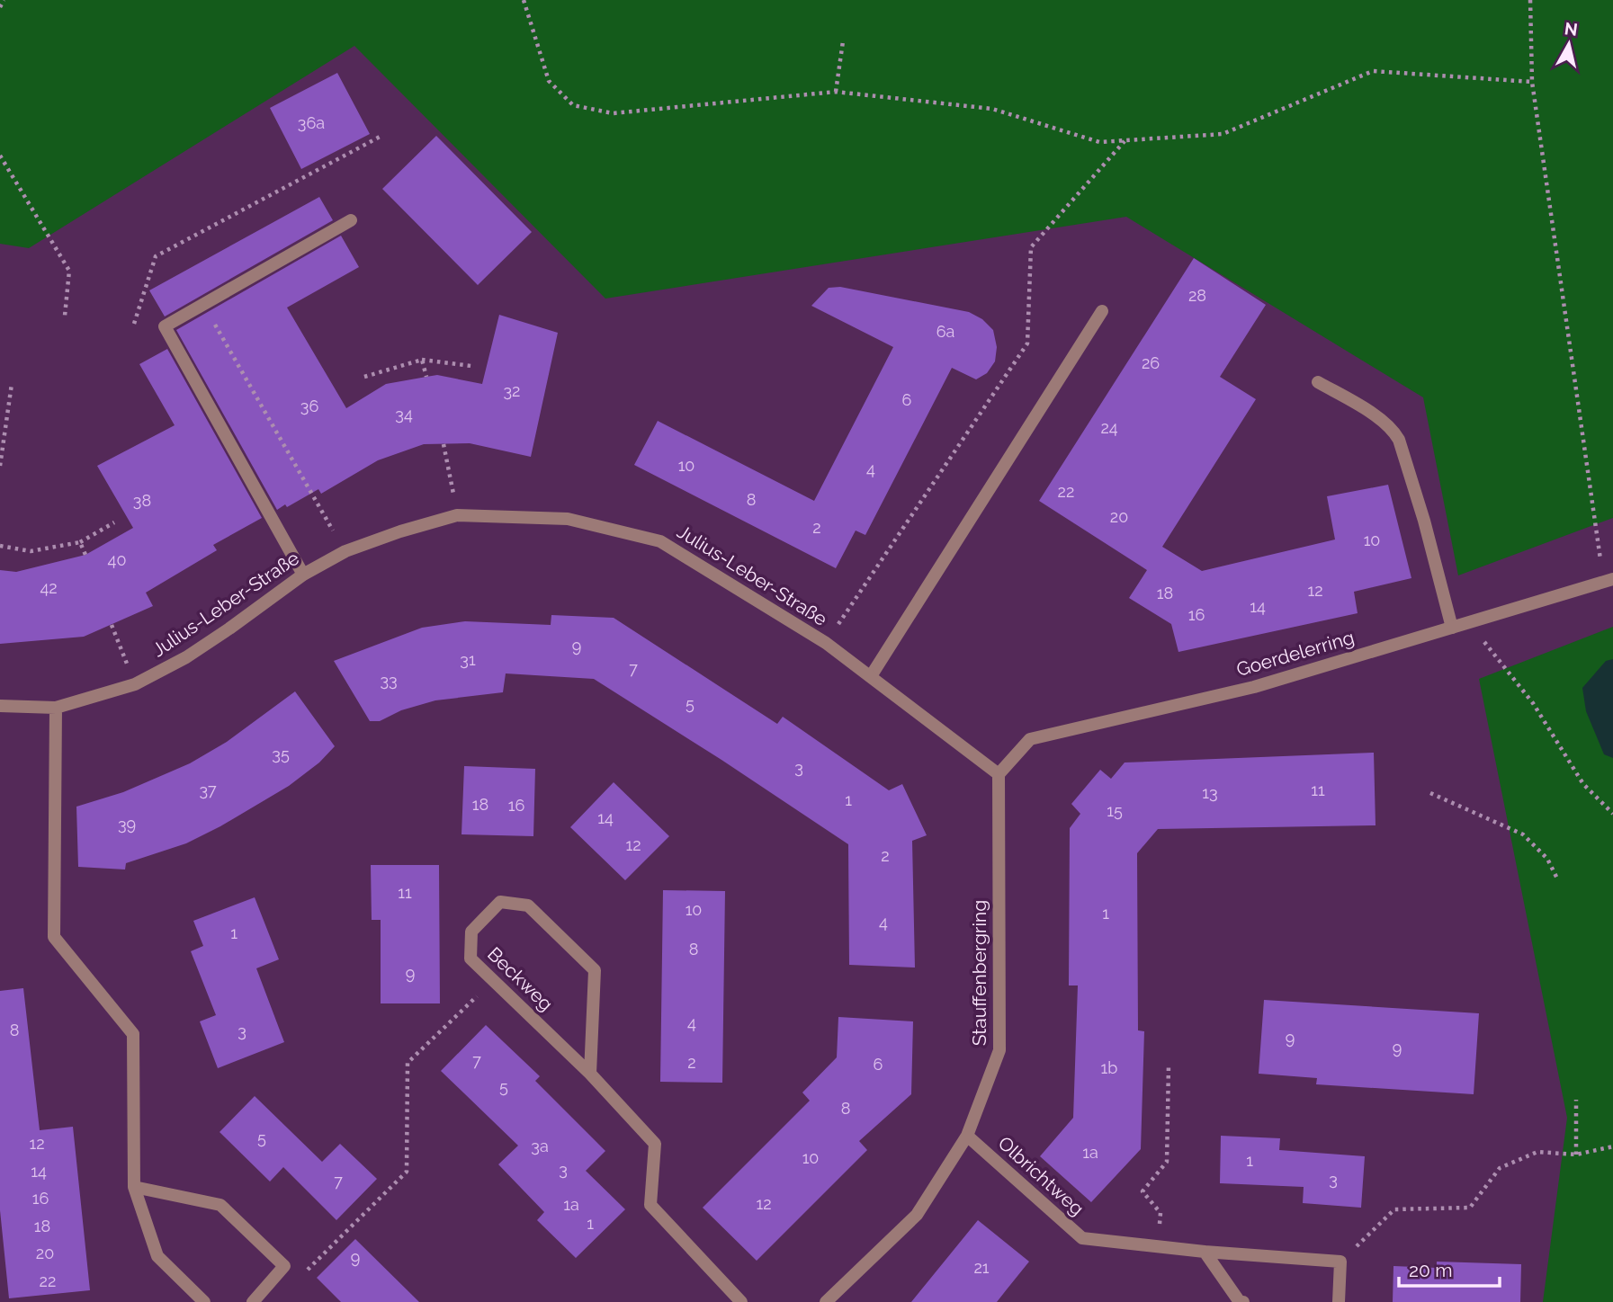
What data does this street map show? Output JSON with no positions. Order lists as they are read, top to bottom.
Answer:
{
  "streets": {
    "street": [
      "Julius-Leber-Straße",
      "Goerdelerring",
      "Stauffenbergring",
      "Beckweg",
      "Olbrichtweg"
    ]
  },
  "crossings": [
    ["Julius-Leber-Straße", "Goerdelerring"],
    ["Julius-Leber-Straße", "Stauffenbergring"],
    ["Goerdelerring", "Stauffenbergring"],
    ["Stauffenbergring", "Olbrichtweg"]
  ],
  "house_numbers": [
    "36a",
    "28",
    "6a",
    "26",
    "32",
    "6",
    "36",
    "34",
    "24",
    "10",
    "4",
    "22",
    "8",
    "38",
    "20",
    "2",
    "10",
    "40",
    "42",
    "12",
    "18",
    "14",
    "16",
    "9",
    "31",
    "7",
    "33",
    "5",
    "35",
    "3",
    "37",
    "11",
    "13",
    "1",
    "18",
    "16",
    "15",
    "14",
    "39",
    "12",
    "2",
    "11",
    "10",
    "1",
    "4",
    "1",
    "8",
    "9",
    "4",
    "8",
    "3",
    "9",
    "9",
    "7",
    "2",
    "6",
    "1b",
    "5",
    "8",
    "5",
    "12",
    "3a",
    "1a",
    "10",
    "1",
    "3",
    "14",
    "3",
    "7",
    "16",
    "12",
    "1a",
    "1",
    "18",
    "20",
    "9",
    "21",
    "22"
  ],
  "scale_bar": "20 m",
  "north": "top"
}
